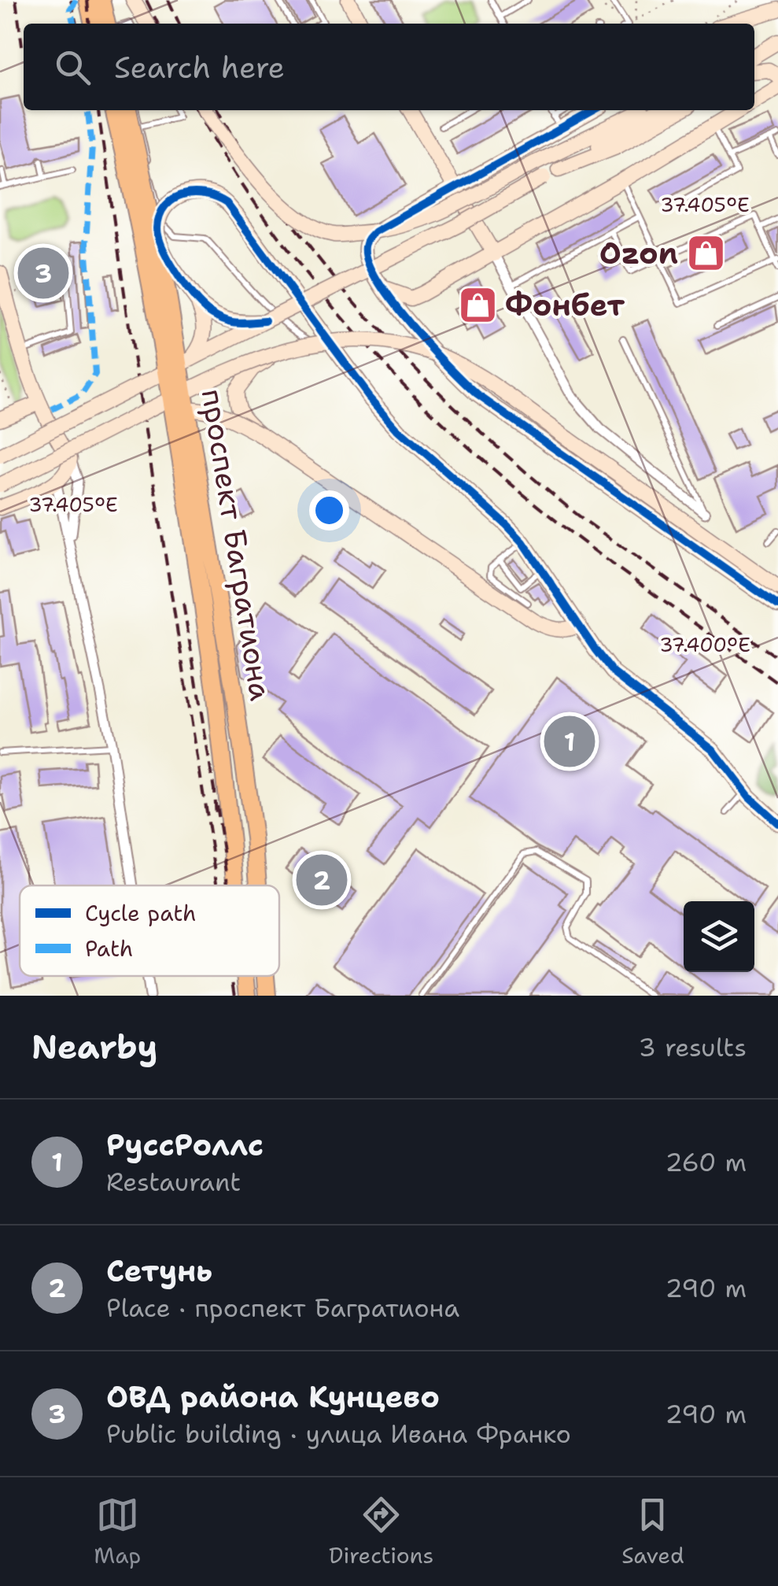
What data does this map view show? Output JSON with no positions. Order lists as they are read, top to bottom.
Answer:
{
  "streets": {
    "main road": ["проспект Багратиона"]
  },
  "places": {
    "shop": ["Ozon", "Фонбет"]
  },
  "legend": ["Cycle path", "Path"],
  "page": {
    "search": "Search here",
    "pins": ["3", "1", "2"],
    "heading": ["Nearby", "3 results"],
    "list": [
      {
        "mark": "1",
        "name": "РуссРоллс",
        "note": "Restaurant",
        "value": "260 m"
      },
      {
        "mark": "2",
        "name": "Сетунь",
        "note": "Place · проспект Багратиона",
        "value": "290 m"
      },
      {
        "mark": "3",
        "name": "ОВД района Кунцево",
        "note": "Public building · улица Ивана Франко",
        "value": "290 m"
      }
    ],
    "nav": ["Map", "Directions", "Saved"]
  },
  "coordinates": ["37.405°E", "37.400°E"]
}
